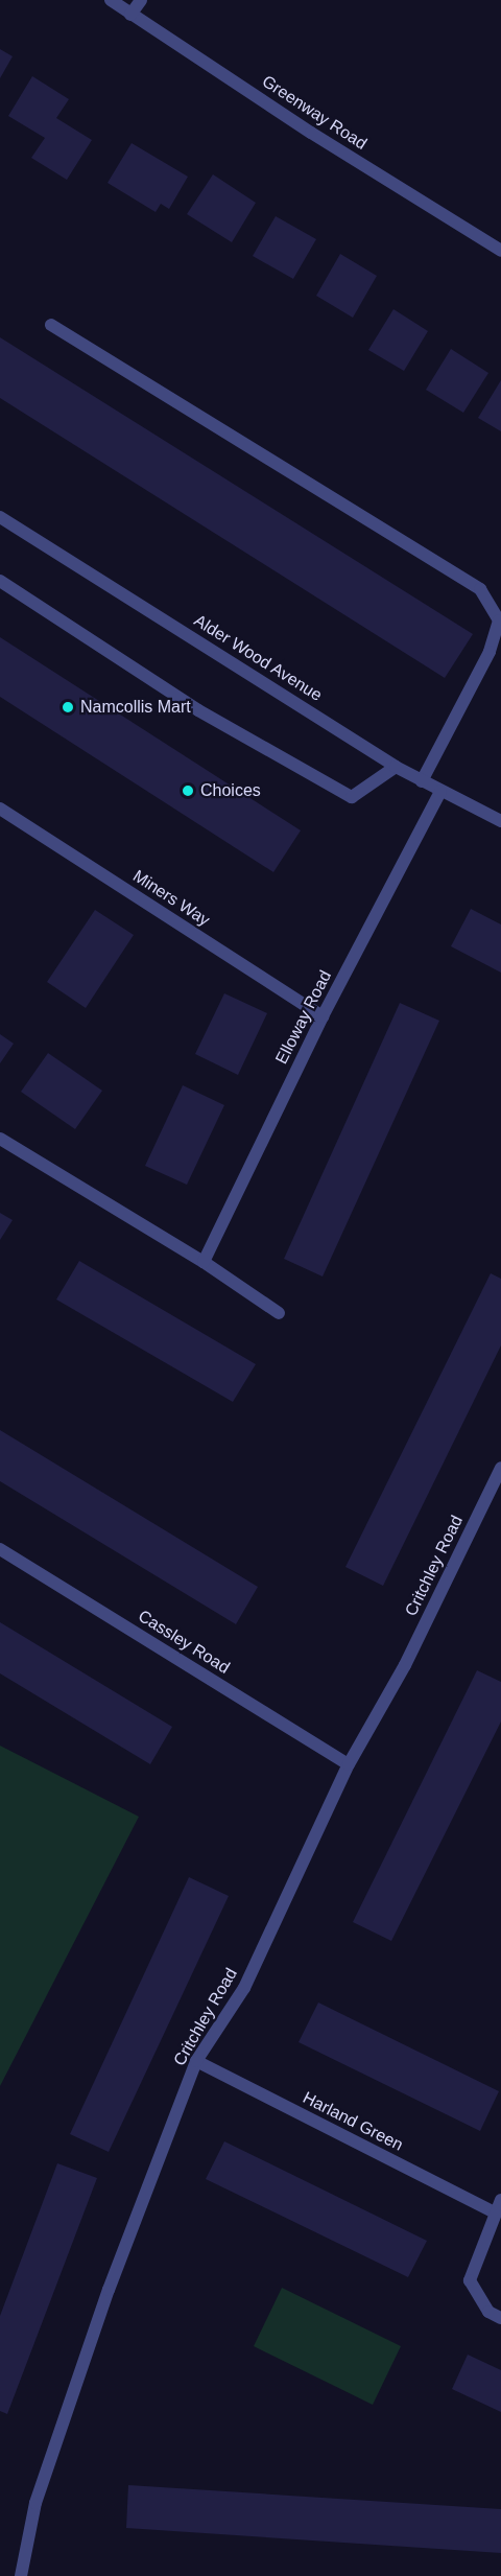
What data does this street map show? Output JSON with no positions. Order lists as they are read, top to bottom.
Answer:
{
  "streets": {
    "street": [
      "Greenway Road",
      "Alder Wood Avenue",
      "Miners Way",
      "Elloway Road",
      "Critchley Road",
      "Cassley Road",
      "Harland Green"
    ]
  },
  "crossings": [
    ["Alder Wood Avenue", "Elloway Road"],
    ["Miners Way", "Elloway Road"],
    ["Critchley Road", "Cassley Road"],
    ["Critchley Road", "Harland Green"]
  ],
  "places": ["Namcollis Mart", "Choices"]
}
